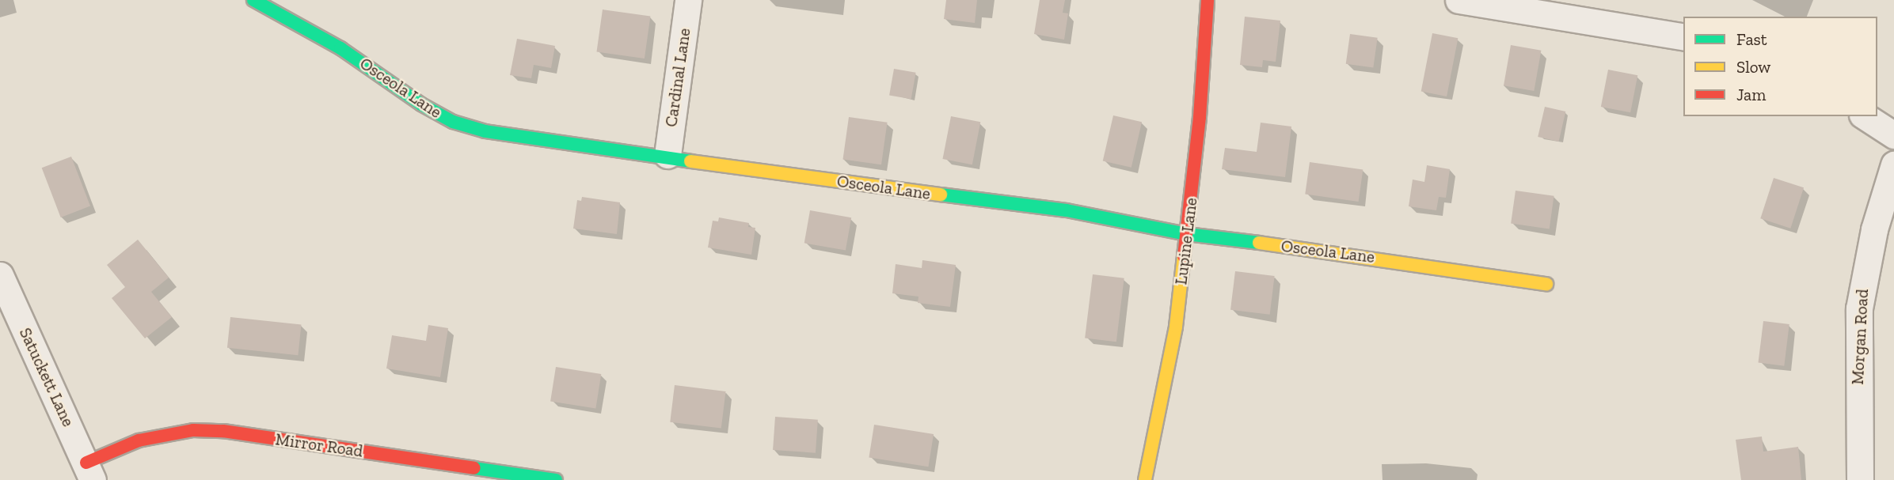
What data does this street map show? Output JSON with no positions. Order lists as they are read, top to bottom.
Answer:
{
  "streets": {
    "street": [
      "Cardinal Lane",
      "Osceola Lane",
      "Lupine Lane",
      "Morgan Road",
      "Satuckett Lane",
      "Mirror Road"
    ]
  },
  "crossings": [
    ["Cardinal Lane", "Osceola Lane"],
    ["Osceola Lane", "Lupine Lane"],
    ["Satuckett Lane", "Mirror Road"]
  ],
  "legend": ["Fast", "Slow", "Jam"]
}
